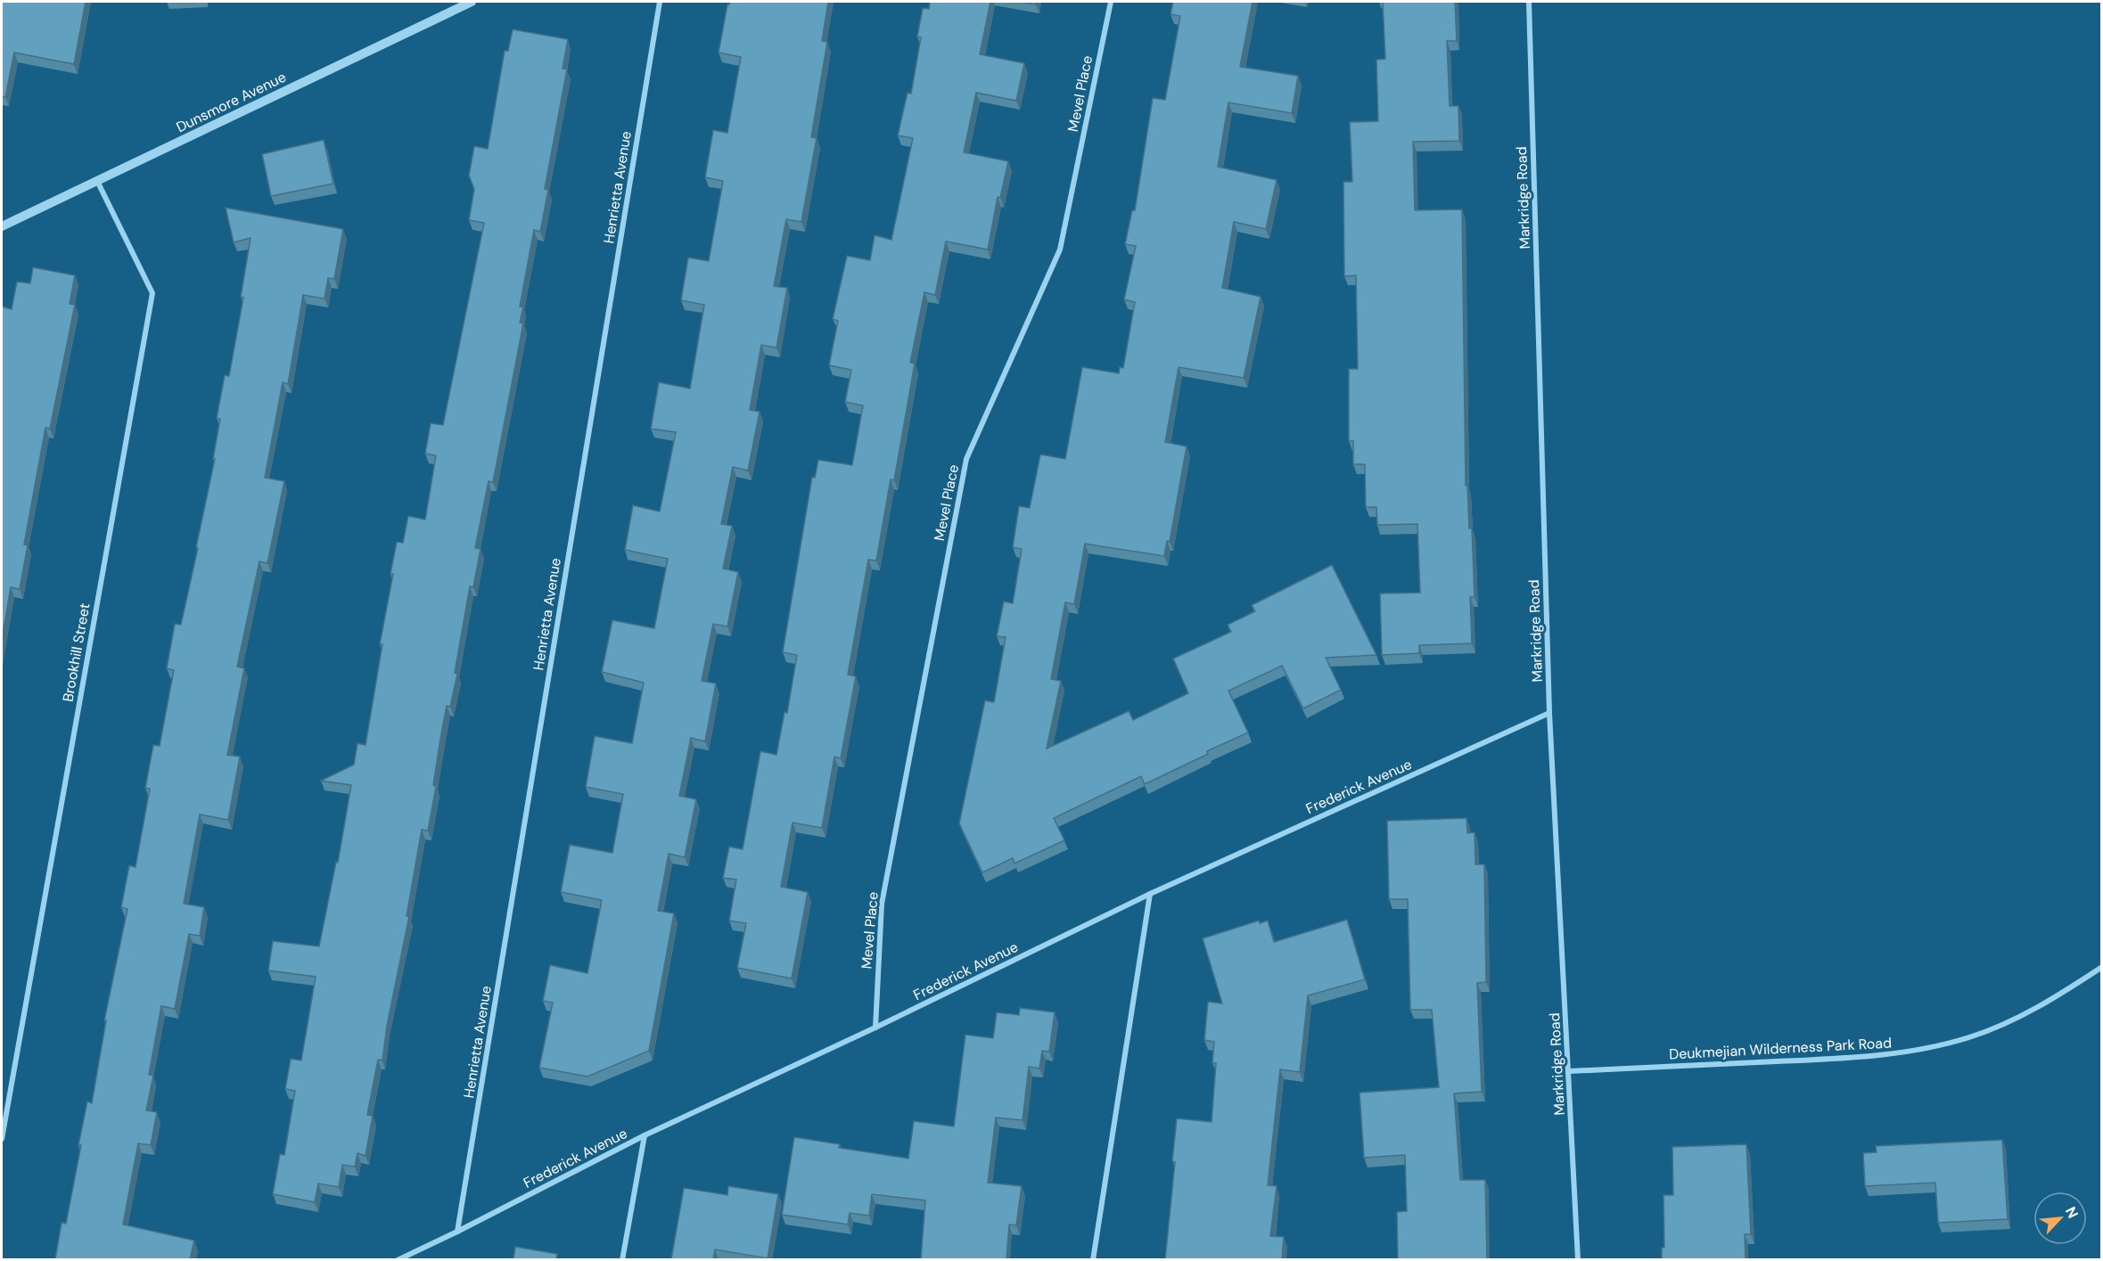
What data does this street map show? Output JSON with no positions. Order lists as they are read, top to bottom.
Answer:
{
  "streets": {
    "street": [
      "Mevel Place",
      "Dunsmore Avenue",
      "Henrietta Avenue",
      "Markridge Road",
      "Brookhill Street",
      "Frederick Avenue",
      "Deukmejian Wilderness Park Road"
    ]
  },
  "crossings": [
    ["Mevel Place", "Frederick Avenue"],
    ["Dunsmore Avenue", "Brookhill Street"],
    ["Henrietta Avenue", "Frederick Avenue"],
    ["Markridge Road", "Frederick Avenue"],
    ["Markridge Road", "Deukmejian Wilderness Park Road"]
  ],
  "north": "top right"
}
